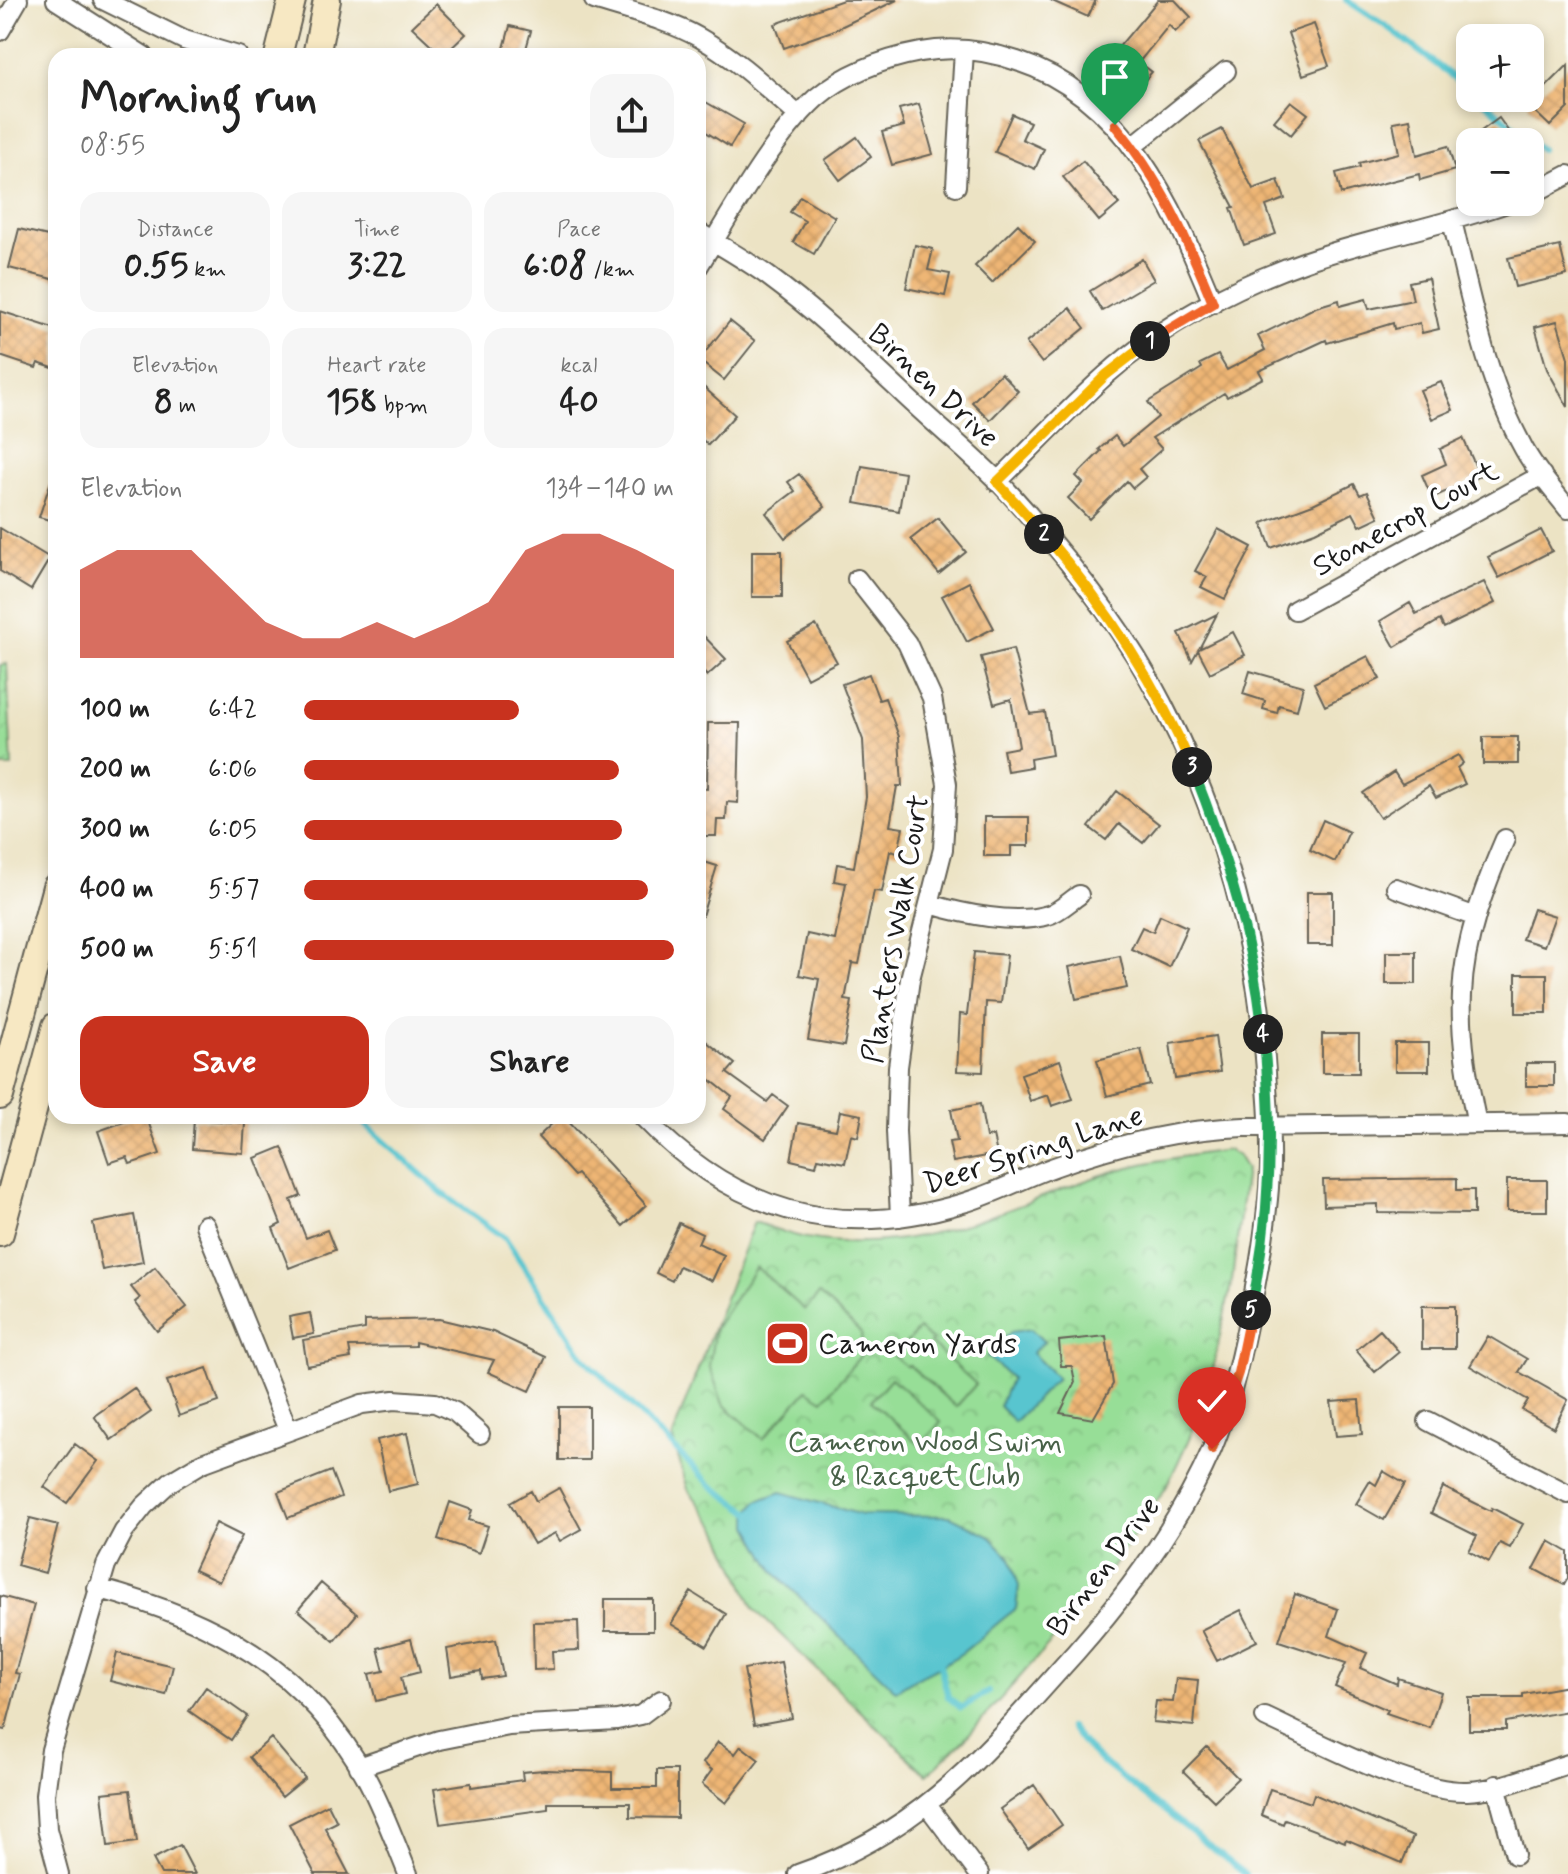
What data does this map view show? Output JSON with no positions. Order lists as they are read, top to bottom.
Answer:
{
  "streets": {
    "street": [
      "Birnen Drive",
      "Stonecrop Court",
      "Planters Walk Court",
      "Deer Spring Lane"
    ]
  },
  "crossings": [
    ["Birnen Drive", "Deer Spring Lane"],
    ["Planters Walk Court", "Deer Spring Lane"]
  ],
  "parks": ["Cameron Wood Swim & Racquet Club"],
  "places": {
    "sports": ["Cameron Yards"]
  },
  "page": {
    "map_buttons": ["+", "−"],
    "heading": ["Morning run", "08:55"],
    "stats": [
      ["Distance", "0.55 km"],
      ["Time", "3:22"],
      ["Pace", "6:08 /km"],
      ["Elevation", "8 m"],
      ["Heart rate", "158 bpm"],
      ["kcal", "40"]
    ],
    "pins": [
      "1",
      "2",
      "3",
      "4",
      "5"
    ],
    "chart": ["Elevation", "134–140 m"],
    "list": [
      {
        "name": "100 m",
        "note": "6:42"
      },
      {
        "name": "200 m",
        "note": "6:06"
      },
      {
        "name": "300 m",
        "note": "6:05"
      },
      {
        "name": "400 m",
        "note": "5:57"
      },
      {
        "name": "500 m",
        "note": "5:51"
      }
    ],
    "buttons": ["Save", "Share"]
  }
}
